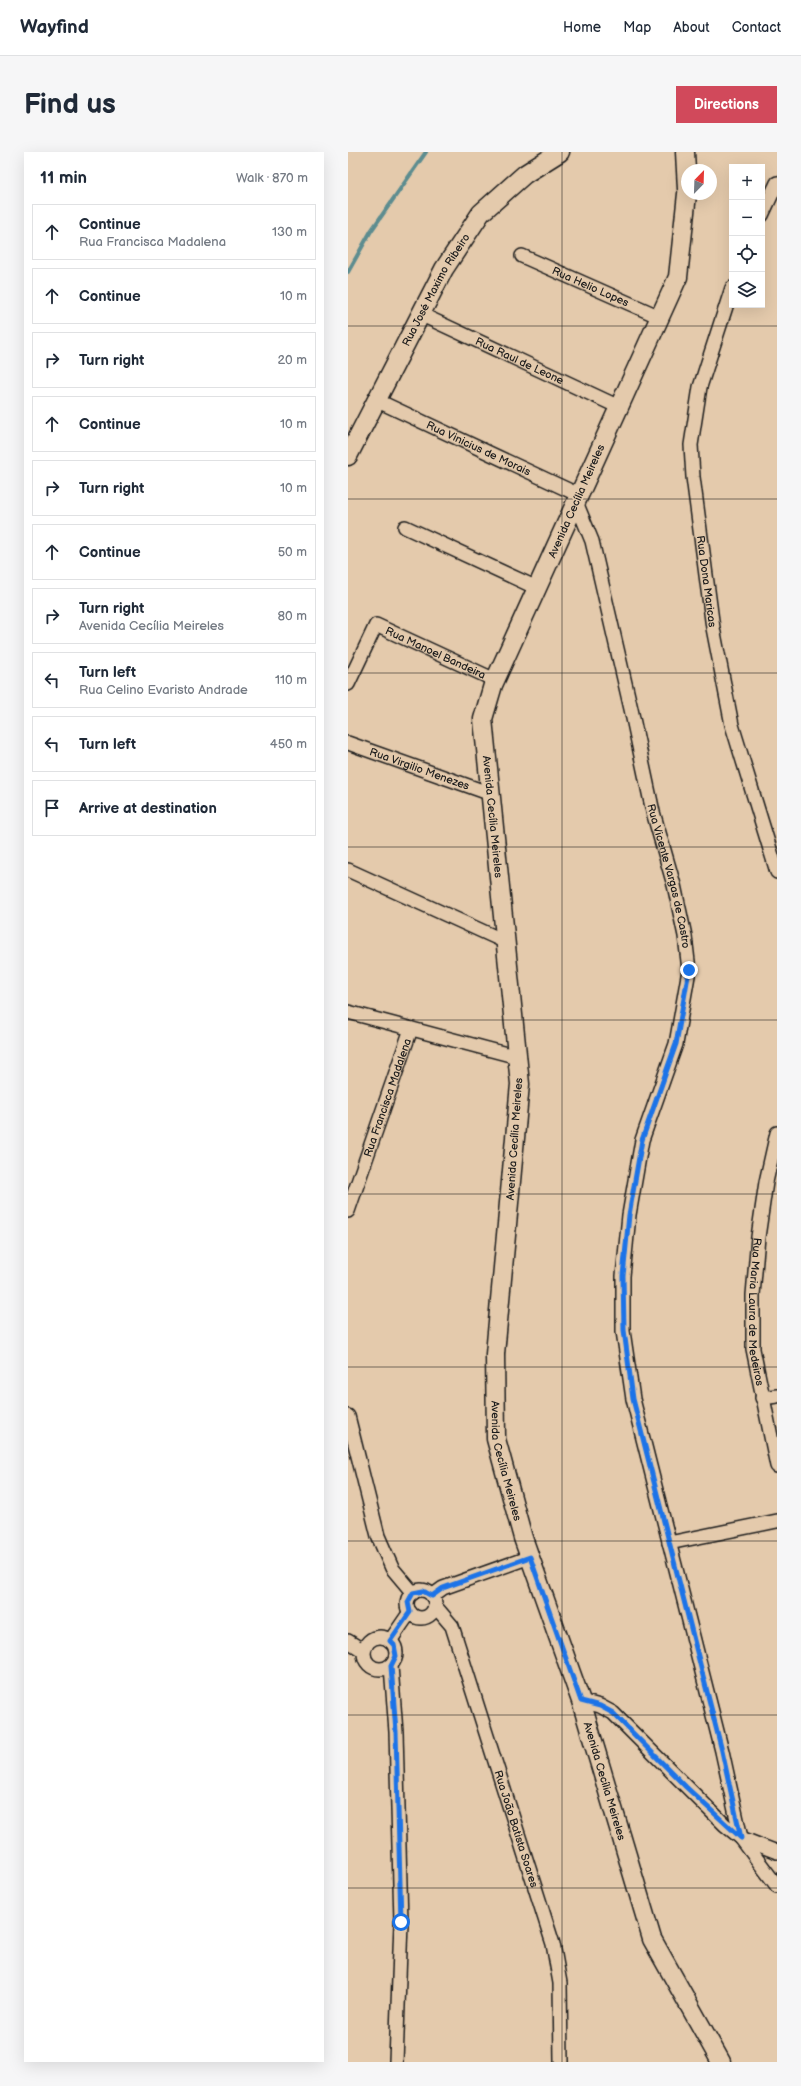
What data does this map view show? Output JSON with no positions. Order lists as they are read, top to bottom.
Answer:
{
  "streets": {
    "street": [
      "Rua Helio Lopes",
      "Rua José Maximo Ribeiro",
      "Rua Raul de Leone",
      "Rua Vinicius de Morais",
      "Avenida Cecília Meireles",
      "Rua Dona Maricas",
      "Rua Manoel Bandeira",
      "Rua Virgilio Menezes",
      "Rua Vicente Vargas de Castro",
      "Rua Francisca Madalena",
      "Rua Maria Laura de Medeiros",
      "Rua João Batista Soares"
    ]
  },
  "crossings": [
    ["Rua Helio Lopes", "Avenida Cecília Meireles"],
    ["Rua José Maximo Ribeiro", "Rua Raul de Leone"],
    ["Rua José Maximo Ribeiro", "Rua Vinicius de Morais"],
    ["Rua Raul de Leone", "Avenida Cecília Meireles"],
    ["Rua Vinicius de Morais", "Avenida Cecília Meireles"],
    ["Rua Vinicius de Morais", "Rua Vicente Vargas de Castro"],
    ["Avenida Cecília Meireles", "Rua Manoel Bandeira"],
    ["Avenida Cecília Meireles", "Rua Virgilio Menezes"],
    ["Avenida Cecília Meireles", "Rua Vicente Vargas de Castro"]
  ],
  "north": "top right",
  "page": {
    "header": "Wayfind",
    "nav": [
      "Home",
      "Map",
      "About",
      "Contact"
    ],
    "buttons": "Directions",
    "title": "Find us",
    "heading": ["11 min", "Walk · 870 m"],
    "map_buttons": ["+", "−"],
    "list": [
      ["Continue", "Rua Francisca Madalena", "130 m"],
      ["Continue", "10 m"],
      ["Turn right", "20 m"],
      ["Continue", "10 m"],
      ["Turn right", "10 m"],
      ["Continue", "50 m"],
      ["Turn right", "Avenida Cecília Meireles", "80 m"],
      ["Turn left", "Rua Celino Evaristo Andrade", "110 m"],
      ["Turn left", "450 m"],
      "Arrive at destination"
    ]
  }
}
